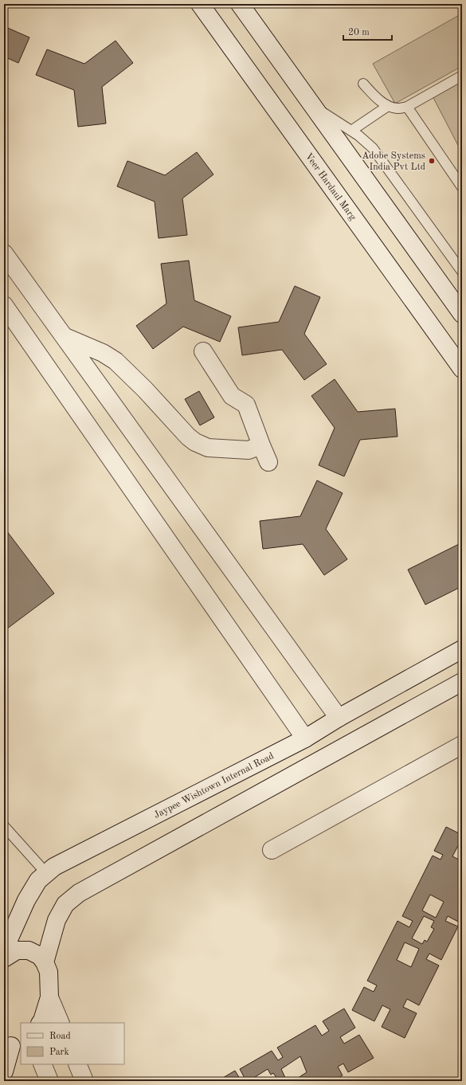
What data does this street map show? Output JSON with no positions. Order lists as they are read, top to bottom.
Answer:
{
  "streets": {
    "street": ["Veer Hardaul Marg", "Jaypee Wishtown Internal Road"]
  },
  "places": ["Adobe Systems India Pvt Ltd"],
  "legend": ["Road", "Park"],
  "scale_bar": "20 m"
}
